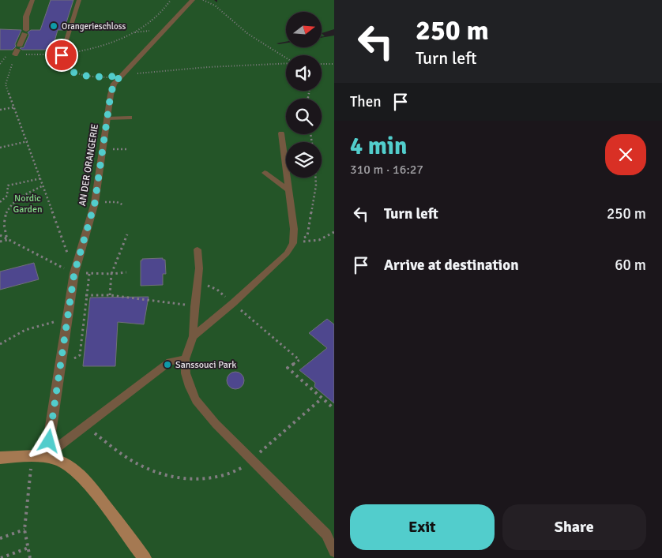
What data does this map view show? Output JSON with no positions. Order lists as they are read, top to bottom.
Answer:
{
  "streets": {
    "street": ["AN DER ORANGERIE"]
  },
  "parks": ["Nordic Garden"],
  "places": ["Orangerieschloss", "Sanssouci Park"],
  "north": "right",
  "page": {
    "turn": ["250 m", "Turn left"],
    "then": "Then",
    "heading": ["4 min", "310 m · 16:27"],
    "list": [
      {
        "name": "Turn left",
        "value": "250 m"
      },
      {
        "name": "Arrive at destination",
        "value": "60 m"
      }
    ],
    "buttons": ["Exit", "Share"]
  }
}
